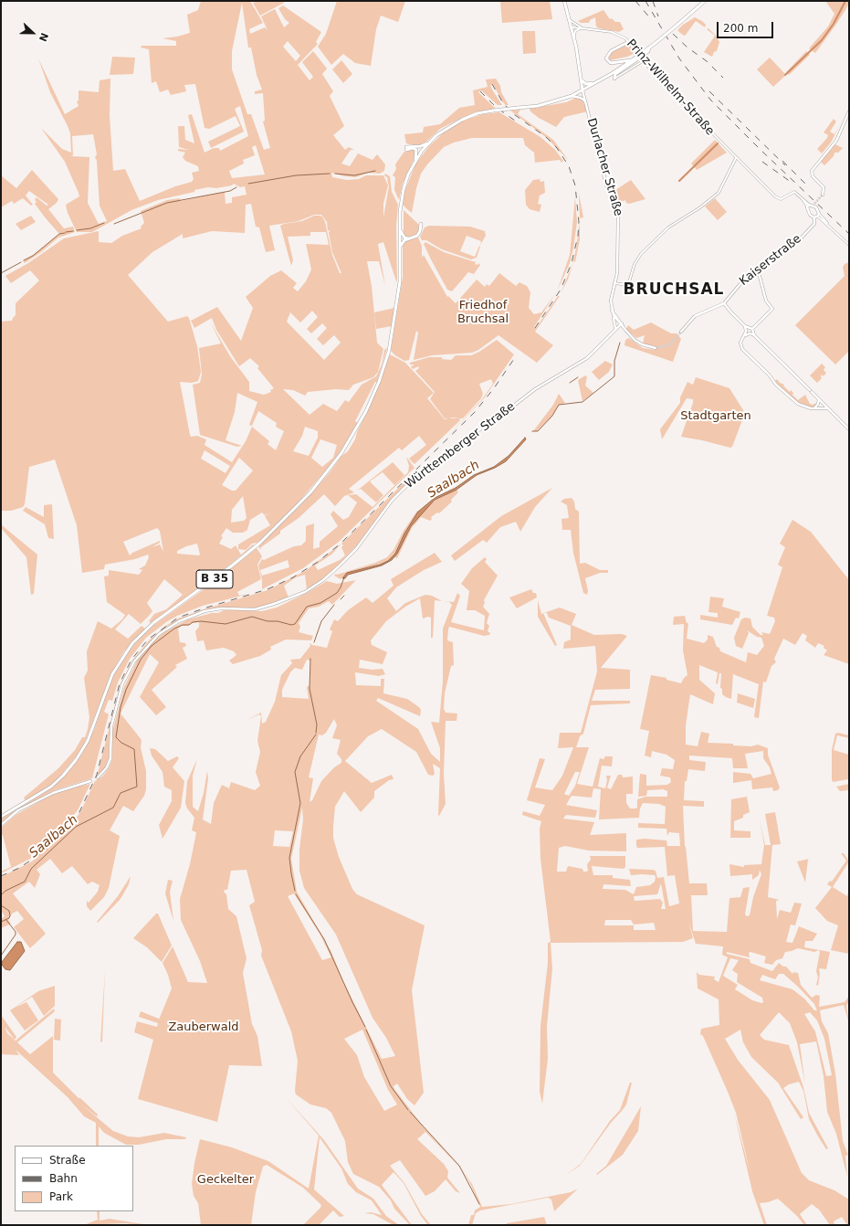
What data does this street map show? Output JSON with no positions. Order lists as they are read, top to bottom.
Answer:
{
  "streets": {
    "main road": [
      "Durlacher Straße",
      "Kaiserstraße",
      "Württemberger Straße",
      "B 35"
    ],
    "street": ["Prinz-Wilhelm-Straße"]
  },
  "crossings": [
    ["Durlacher Straße", "Württemberger Straße"],
    ["Durlacher Straße", "B 35"]
  ],
  "districts": ["BRUCHSAL"],
  "water": ["Saalbach"],
  "parks": [
    "Friedhof Bruchsal",
    "Stadtgarten",
    "Zauberwald",
    "Geckelter"
  ],
  "legend": ["Straße", "Bahn", "Park"],
  "scale_bar": "200 m",
  "north": "right"
}
